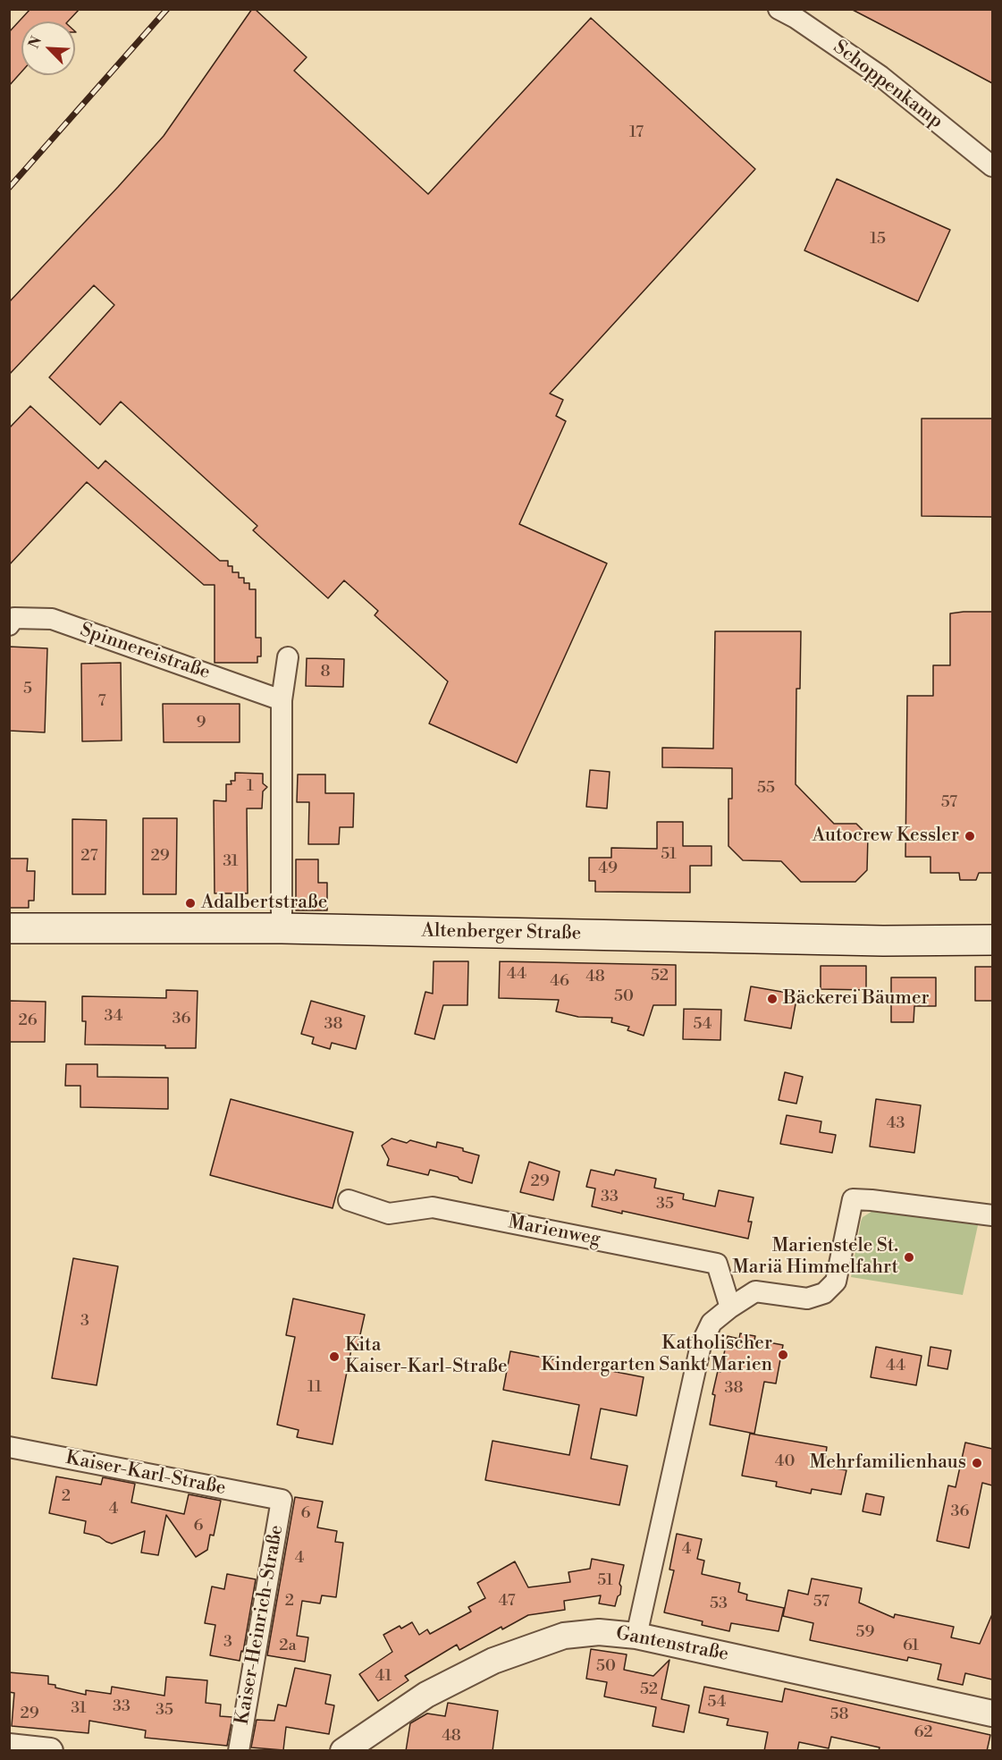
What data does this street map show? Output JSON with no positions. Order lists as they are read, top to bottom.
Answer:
{
  "streets": {
    "main road": ["Altenberger Straße"],
    "street": [
      "Schoppenkamp",
      "Spinnereistraße",
      "Marienweg",
      "Kaiser-Karl-Straße",
      "Kaiser-Heinrich-Straße",
      "Gantenstraße"
    ]
  },
  "crossings": [
    ["Kaiser-Karl-Straße", "Kaiser-Heinrich-Straße"]
  ],
  "places": [
    "Autocrew Kessler",
    "Adalbertstraße",
    "Bäckerei Bäumer",
    "Marienstele St. Mariä Himmelfahrt",
    "Katholischer Kindergarten Sankt Marien",
    "Kita Kaiser-Karl-Straße",
    "Mehrfamilienhaus"
  ],
  "house_numbers": [
    "17",
    "15",
    "8",
    "5",
    "7",
    "9",
    "1",
    "55",
    "57",
    "51",
    "27",
    "29",
    "31",
    "49",
    "44",
    "52",
    "48",
    "46",
    "50",
    "34",
    "36",
    "26",
    "38",
    "54",
    "43",
    "29",
    "33",
    "35",
    "3",
    "44",
    "11",
    "38",
    "40",
    "2",
    "4",
    "36",
    "6",
    "6",
    "4",
    "4",
    "51",
    "2",
    "47",
    "57",
    "53",
    "59",
    "3",
    "2a",
    "61",
    "50",
    "41",
    "52",
    "54",
    "33",
    "31",
    "35",
    "29",
    "58",
    "62",
    "48"
  ],
  "north": "top left"
}
